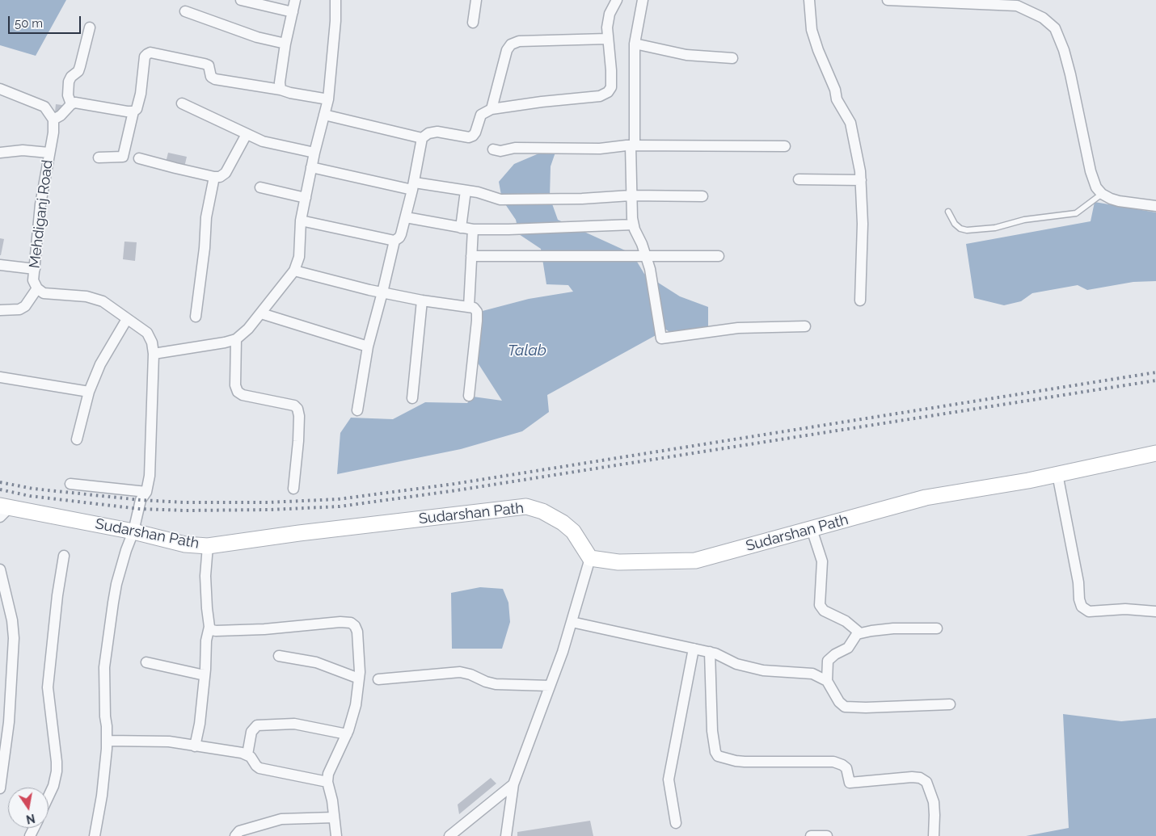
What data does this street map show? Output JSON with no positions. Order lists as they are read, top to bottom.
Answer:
{
  "streets": {
    "main road": ["Sudarshan Path"],
    "street": ["Mehdiganj Road"]
  },
  "crossings": [
    ["Mehdiganj Road", "Sudarshan Path"]
  ],
  "water": ["Talab"],
  "scale_bar": "50 m",
  "north": "bottom"
}
